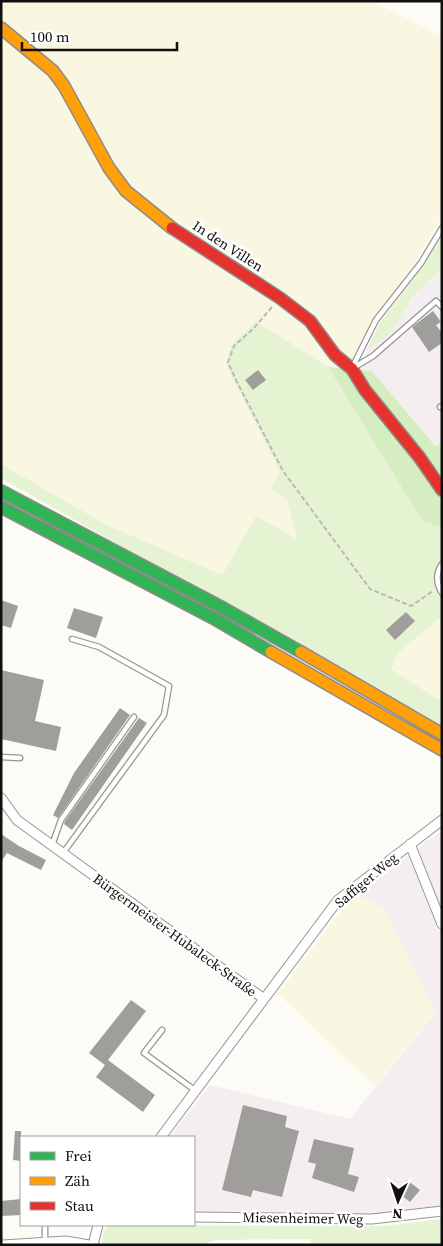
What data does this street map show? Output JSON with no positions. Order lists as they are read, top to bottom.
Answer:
{
  "streets": {
    "main road": ["In den Villen"],
    "street": ["Saffiger Weg", "Bürgermeister-Hubaleck-Straße", "Miesenheimer Weg"]
  },
  "crossings": [
    ["Saffiger Weg", "Bürgermeister-Hubaleck-Straße"]
  ],
  "legend": ["Frei", "Zäh", "Stau"],
  "scale_bar": "100 m",
  "north": "bottom"
}
